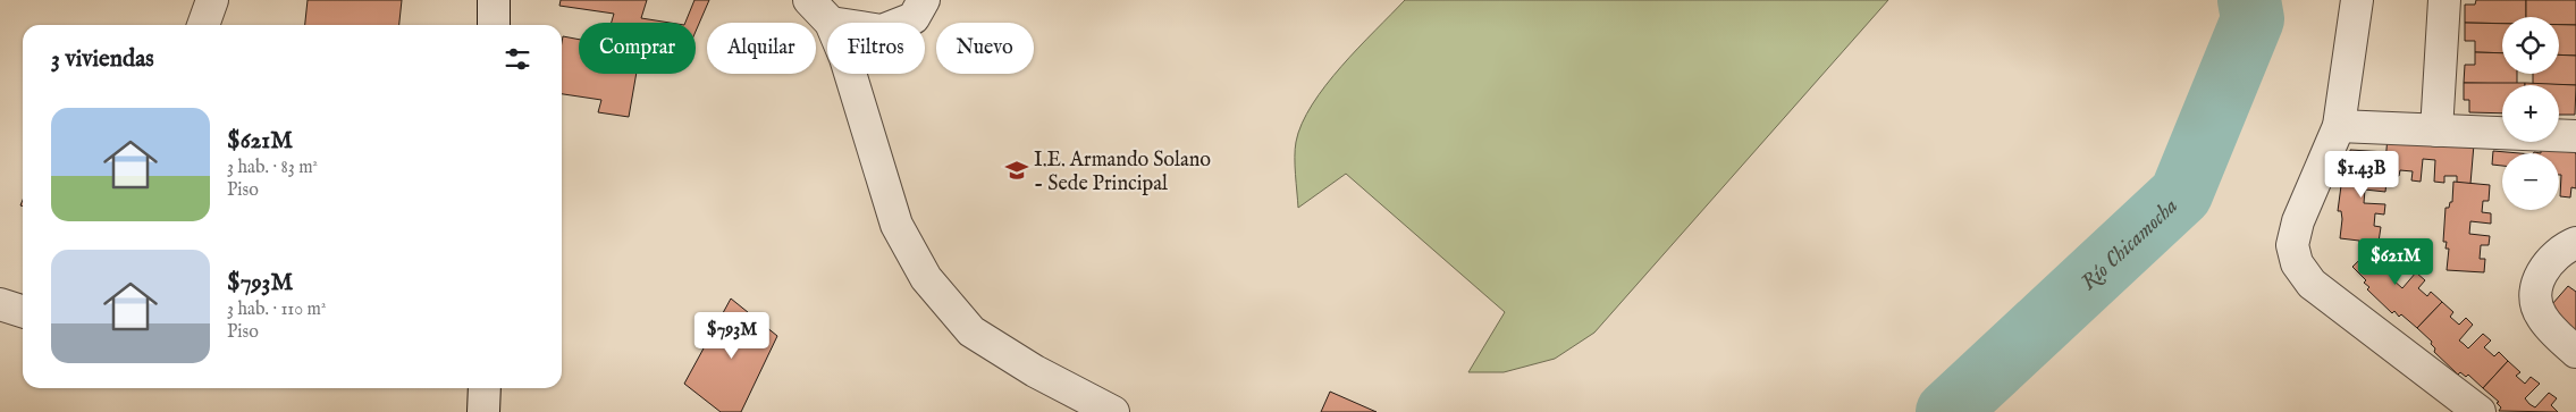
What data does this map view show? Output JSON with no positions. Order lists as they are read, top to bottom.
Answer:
{
  "water": ["Río Chicamocha"],
  "places": {
    "school or university": ["I.E. Armando Solano - Sede Principal"]
  },
  "page": {
    "map_buttons": ["+", "−"],
    "chip": [
      "Comprar",
      "Alquilar",
      "Filtros",
      "Nuevo"
    ],
    "heading": "3 viviendas",
    "list": [
      {
        "name": "$621M",
        "note": "3 hab. · 83 m² · Piso"
      },
      {
        "name": "$793M",
        "note": "3 hab. · 110 m² · Piso"
      }
    ],
    "price": ["$1.43B", "$621M", "$793M"]
  }
}
